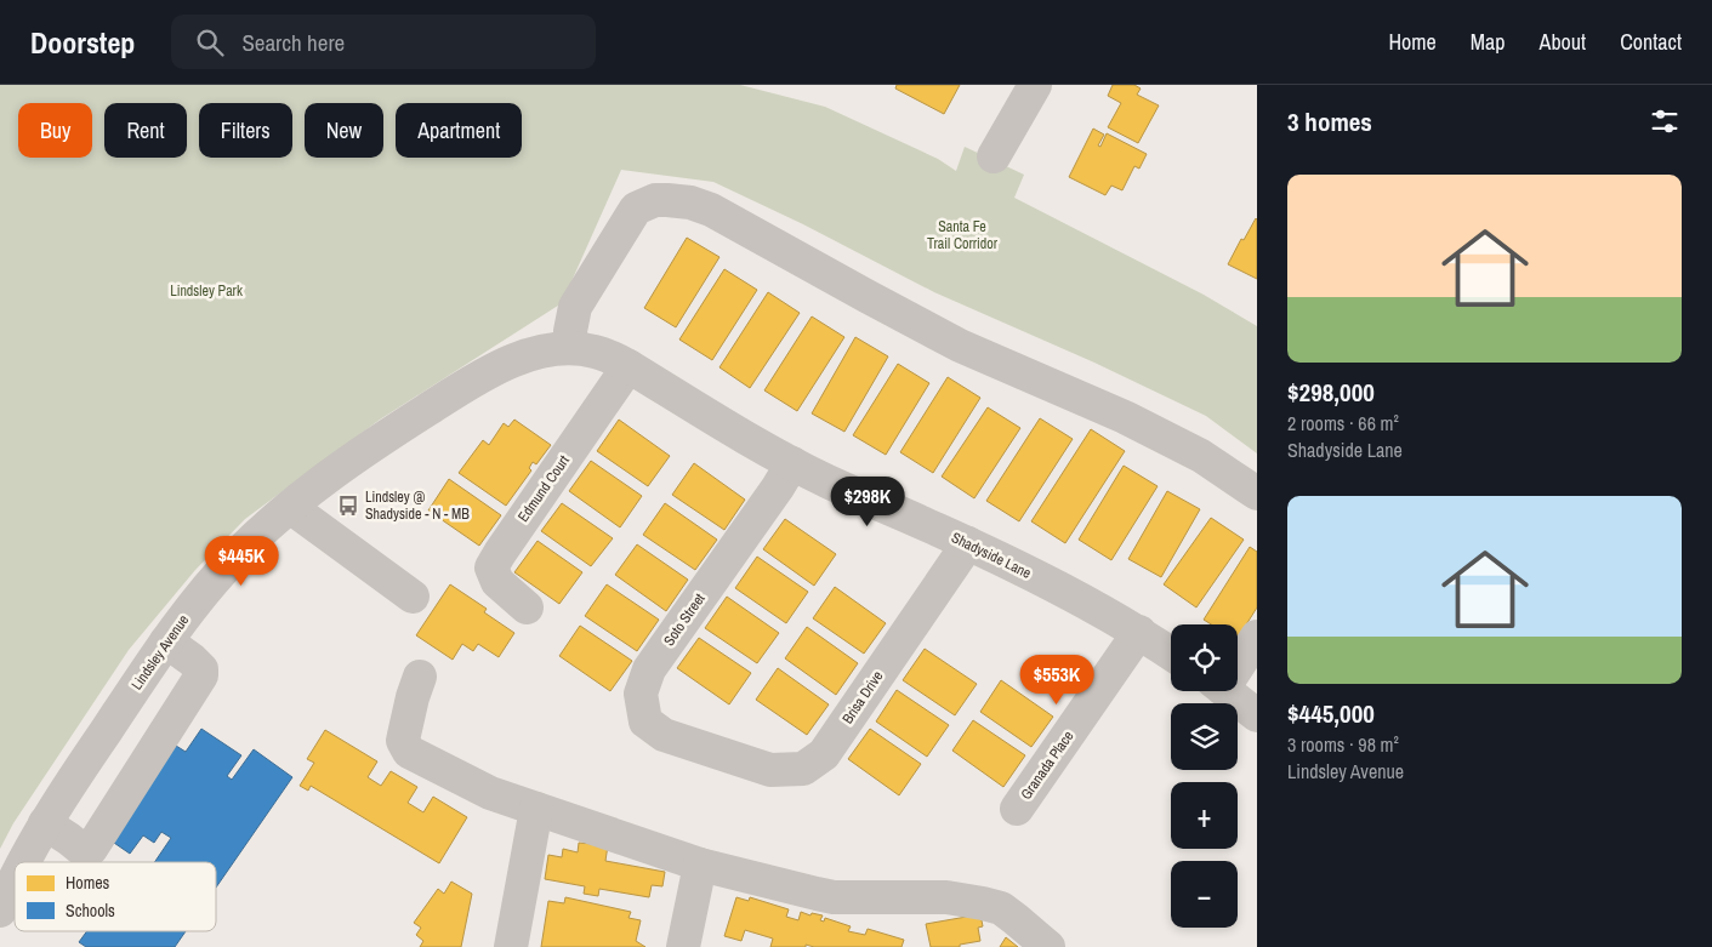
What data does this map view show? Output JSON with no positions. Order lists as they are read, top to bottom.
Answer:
{
  "streets": {
    "street": [
      "Edmund Court",
      "Shadyside Lane",
      "Soto Street",
      "Lindsley Avenue",
      "Brisa Drive",
      "Granada Place"
    ]
  },
  "crossings": [
    ["Edmund Court", "Shadyside Lane"],
    ["Shadyside Lane", "Soto Street"],
    ["Shadyside Lane", "Lindsley Avenue"],
    ["Shadyside Lane", "Brisa Drive"],
    ["Shadyside Lane", "Granada Place"],
    ["Soto Street", "Brisa Drive"]
  ],
  "parks": ["Santa Fe Trail Corridor", "Lindsley Park"],
  "places": {
    "bus stop": ["Lindsley @ Shadyside - N - MB"]
  },
  "legend": ["Homes", "Schools"],
  "page": {
    "header": "Doorstep",
    "search": "Search here",
    "nav": [
      "Home",
      "Map",
      "About",
      "Contact"
    ],
    "heading": "3 homes",
    "chip": [
      "Buy",
      "Rent",
      "Filters",
      "New",
      "Apartment"
    ],
    "list": [
      {
        "name": "$298,000",
        "note": "2 rooms · 66 m² · Shadyside Lane"
      },
      {
        "name": "$445,000",
        "note": "3 rooms · 98 m² · Lindsley Avenue"
      }
    ],
    "price": ["$298K", "$445K", "$553K"],
    "map_buttons": ["+", "−"]
  }
}
